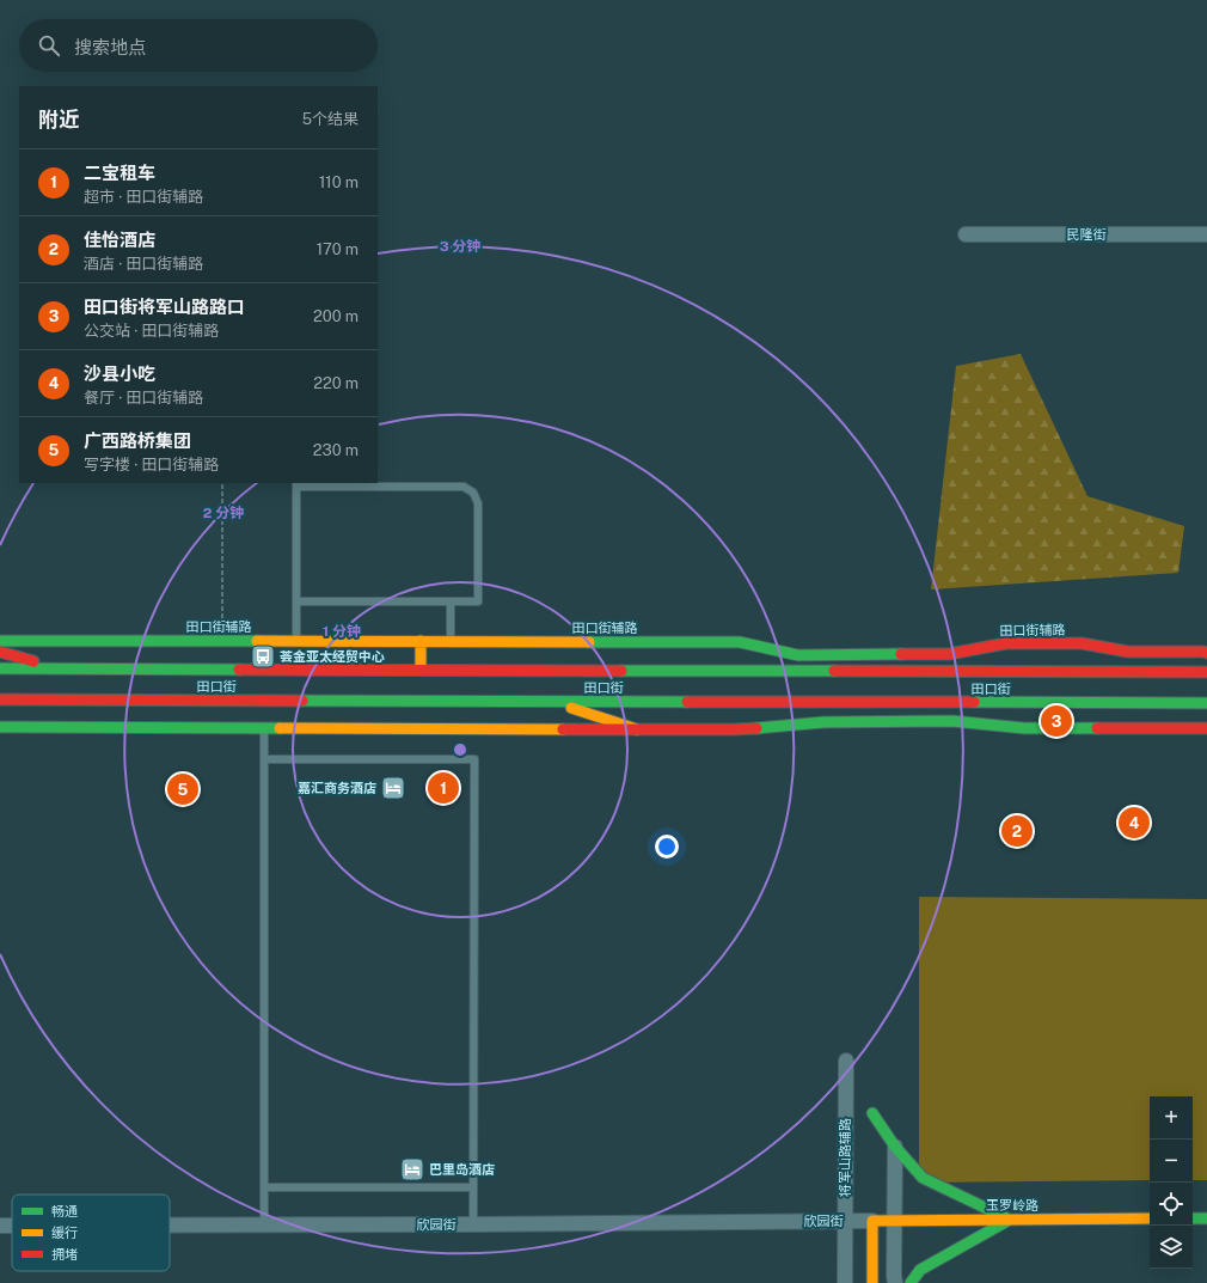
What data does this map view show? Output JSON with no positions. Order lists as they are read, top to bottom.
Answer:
{
  "streets": {
    "street": [
      "民隆街",
      "田口街辅路",
      "田口街",
      "将军山路辅路",
      "玉罗岭路",
      "欣园街"
    ]
  },
  "crossings": [
    ["将军山路辅路", "欣园街"],
    ["玉罗岭路", "欣园街"]
  ],
  "places": {
    "bus stop": ["荟金亚太经贸中心"],
    "hotel": ["嘉汇商务酒店", "巴里岛酒店"]
  },
  "legend": ["畅通", "缓行", "拥堵"],
  "page": {
    "search": "搜索地点",
    "heading": ["附近", "5个结果"],
    "list": [
      {
        "mark": "1",
        "name": "二宝租车",
        "note": "超市 · 田口街辅路",
        "value": "110 m"
      },
      {
        "mark": "2",
        "name": "佳怡酒店",
        "note": "酒店 · 田口街辅路",
        "value": "170 m"
      },
      {
        "mark": "3",
        "name": "田口街将军山路路口",
        "note": "公交站 · 田口街辅路",
        "value": "200 m"
      },
      {
        "mark": "4",
        "name": "沙县小吃",
        "note": "餐厅 · 田口街辅路",
        "value": "220 m"
      },
      {
        "mark": "5",
        "name": "广西路桥集团",
        "note": "写字楼 · 田口街辅路",
        "value": "230 m"
      }
    ],
    "pins": [
      "3",
      "1",
      "5",
      "4",
      "2"
    ],
    "map_buttons": ["+", "−"]
  },
  "rings": ["3 分钟", "2 分钟", "1 分钟"]
}
